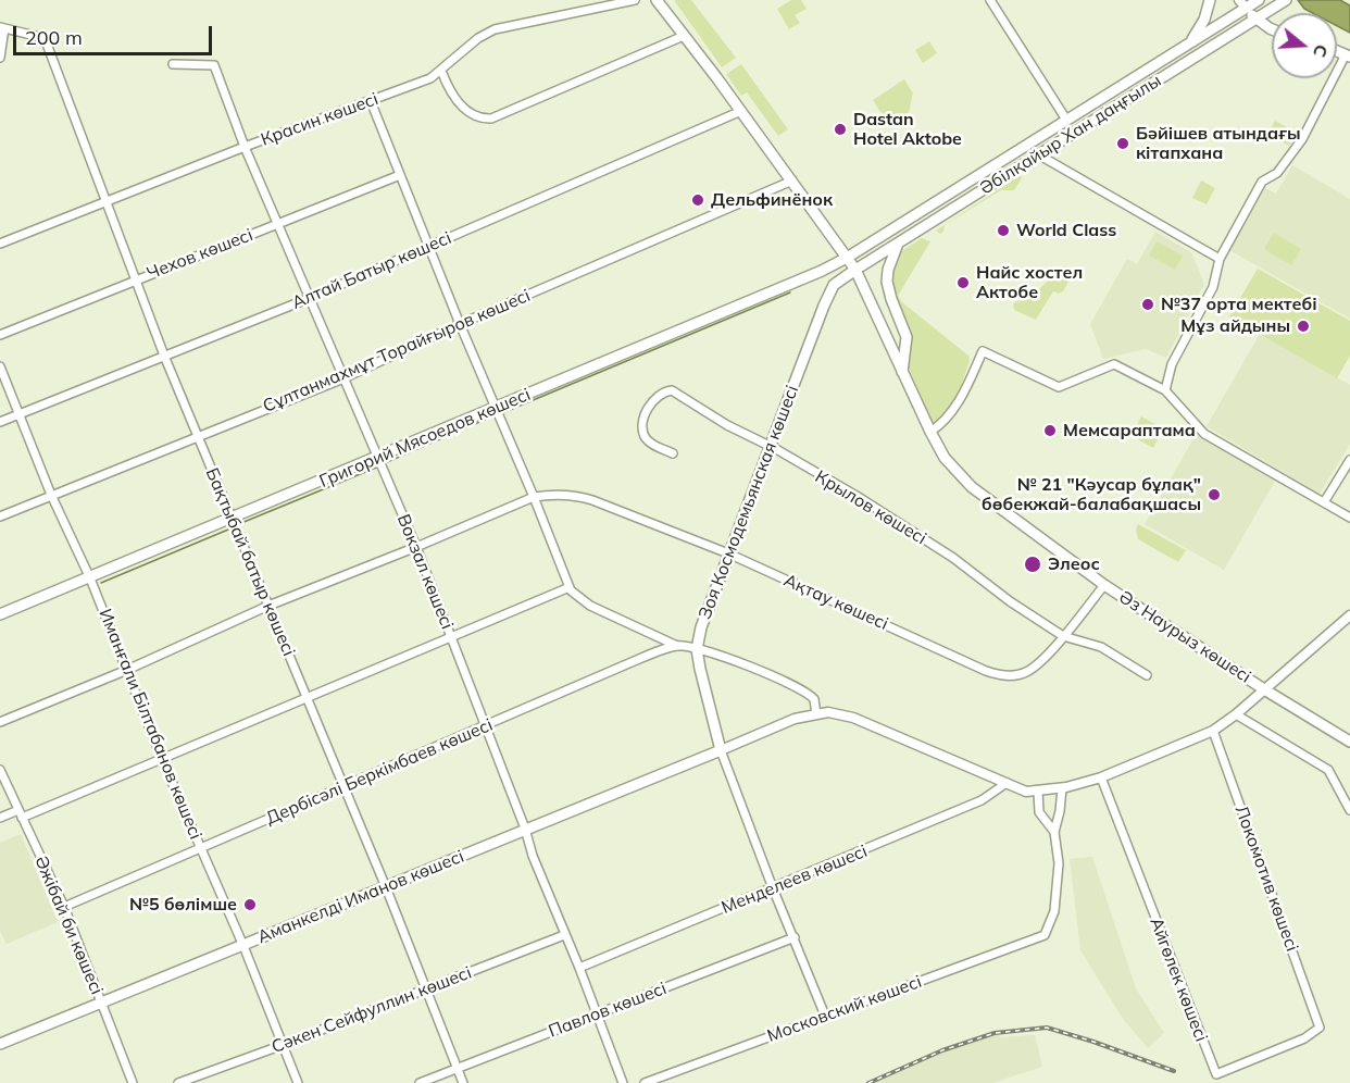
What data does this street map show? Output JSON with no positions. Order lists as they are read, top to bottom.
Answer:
{
  "streets": {
    "main road": [
      "Әбілқайыр Хан даңғылы",
      "Григорий Мясоедов көшесі",
      "Зоя Космодемьянская көшесі",
      "Әз Наурыз көшесі",
      "Аманкелді Иманов көшесі"
    ],
    "street": [
      "Красин көшесі",
      "Чехов көшесі",
      "Алтай Батыр көшесі",
      "Сұлтанмахмұт Торайғыров көшесі",
      "Крылов көшесі",
      "Бақтыбай батыр көшесі",
      "Вокзал көшесі",
      "Ақтау көшесі",
      "Иманғали Білтабанов көшесі",
      "Дербісәлі Беркімбаев көшесі",
      "Локомотив көшесі",
      "Менделеев көшесі",
      "Әжібай би көшесі",
      "Айгөлек көшесі",
      "Московский көшесі",
      "Сәкен Сейфуллин көшесі",
      "Павлов көшесі"
    ]
  },
  "crossings": [
    ["Красин көшесі", "Бақтыбай батыр көшесі"],
    ["Красин көшесі", "Вокзал көшесі"],
    ["Әбілқайыр Хан даңғылы", "Григорий Мясоедов көшесі"],
    ["Әбілқайыр Хан даңғылы", "Зоя Космодемьянская көшесі"],
    ["Әбілқайыр Хан даңғылы", "Әз Наурыз көшесі"],
    ["Чехов көшесі", "Бақтыбай батыр көшесі"],
    ["Чехов көшесі", "Вокзал көшесі"],
    ["Алтай Батыр көшесі", "Бақтыбай батыр көшесі"],
    ["Алтай Батыр көшесі", "Вокзал көшесі"],
    ["Алтай Батыр көшесі", "Әз Наурыз көшесі"],
    ["Алтай Батыр көшесі", "Иманғали Білтабанов көшесі"],
    ["Сұлтанмахмұт Торайғыров көшесі", "Бақтыбай батыр көшесі"],
    ["Сұлтанмахмұт Торайғыров көшесі", "Вокзал көшесі"],
    ["Сұлтанмахмұт Торайғыров көшесі", "Әз Наурыз көшесі"],
    ["Сұлтанмахмұт Торайғыров көшесі", "Иманғали Білтабанов көшесі"],
    ["Григорий Мясоедов көшесі", "Бақтыбай батыр көшесі"],
    ["Григорий Мясоедов көшесі", "Вокзал көшесі"],
    ["Григорий Мясоедов көшесі", "Әз Наурыз көшесі"],
    ["Григорий Мясоедов көшесі", "Иманғали Білтабанов көшесі"],
    ["Зоя Космодемьянская көшесі", "Крылов көшесі"],
    ["Зоя Космодемьянская көшесі", "Ақтау көшесі"],
    ["Зоя Космодемьянская көшесі", "Әз Наурыз көшесі"],
    ["Зоя Космодемьянская көшесі", "Дербісәлі Беркімбаев көшесі"],
    ["Зоя Космодемьянская көшесі", "Аманкелді Иманов көшесі"],
    ["Крылов көшесі", "Ақтау көшесі"],
    ["Бақтыбай батыр көшесі", "Ақтау көшесі"],
    ["Бақтыбай батыр көшесі", "Дербісәлі Беркімбаев көшесі"],
    ["Бақтыбай батыр көшесі", "Аманкелді Иманов көшесі"],
    ["Бақтыбай батыр көшесі", "Сәкен Сейфуллин көшесі"],
    ["Бақтыбай батыр көшесі", "Павлов көшесі"],
    ["Вокзал көшесі", "Ақтау көшесі"],
    ["Вокзал көшесі", "Дербісәлі Беркімбаев көшесі"],
    ["Вокзал көшесі", "Менделеев көшесі"],
    ["Вокзал көшесі", "Аманкелді Иманов көшесі"],
    ["Вокзал көшесі", "Сәкен Сейфуллин көшесі"],
    ["Вокзал көшесі", "Павлов көшесі"],
    ["Ақтау көшесі", "Әз Наурыз көшесі"],
    ["Ақтау көшесі", "Иманғали Білтабанов көшесі"],
    ["Иманғали Білтабанов көшесі", "Дербісәлі Беркімбаев көшесі"],
    ["Иманғали Білтабанов көшесі", "Аманкелді Иманов көшесі"],
    ["Иманғали Білтабанов көшесі", "Сәкен Сейфуллин көшесі"],
    ["Дербісәлі Беркімбаев көшесі", "Әжібай би көшесі"],
    ["Локомотив көшесі", "Айгөлек көшесі"],
    ["Аманкелді Иманов көшесі", "Әжібай би көшесі"]
  ],
  "places": [
    "Dastan Hotel Aktobe",
    "Бәйішев атындағы кітапхана",
    "Дельфинёнок",
    "World Class",
    "Найс хостел Актобе",
    "№37 орта мектебі",
    "Мұз айдыны",
    "Мемсараптама",
    "№ 21 \"Кәусар бұлақ\" бөбекжай-балабақшасы",
    "Элеос",
    "№5 бөлімше"
  ],
  "scale_bar": "200 m",
  "north": "right"
}
